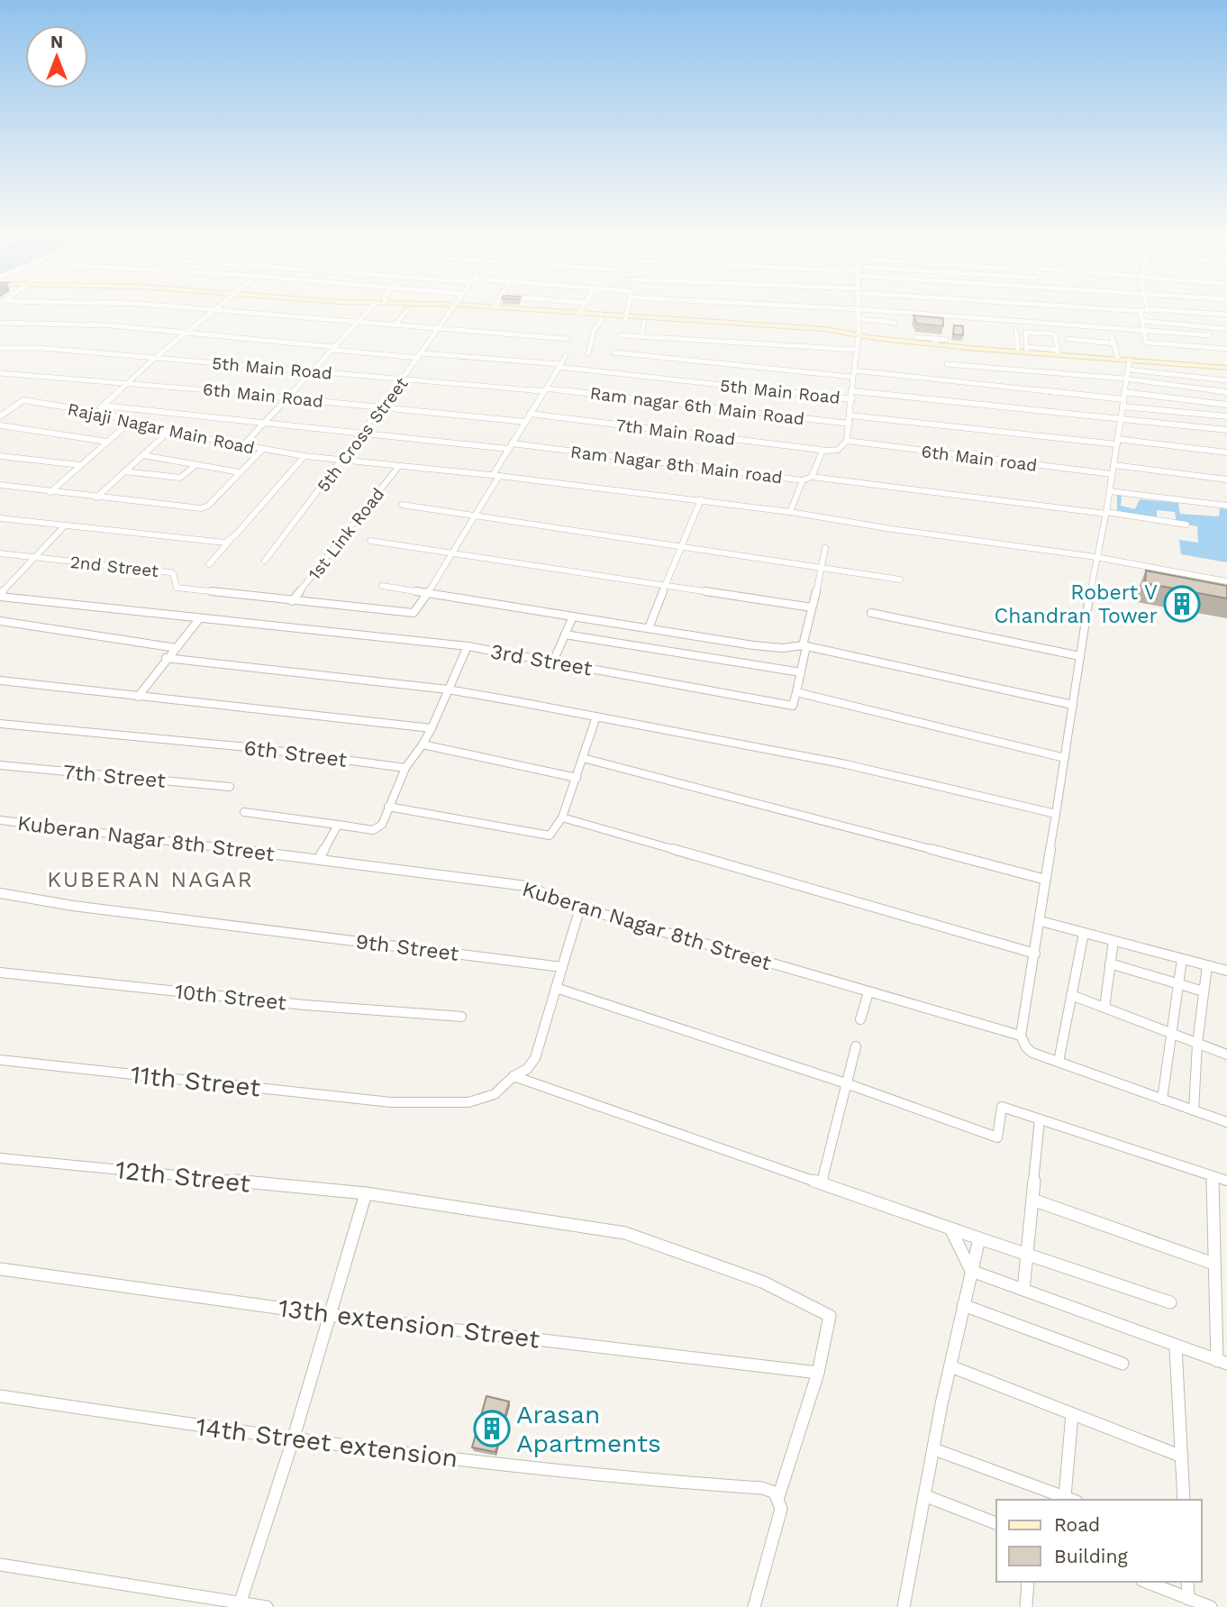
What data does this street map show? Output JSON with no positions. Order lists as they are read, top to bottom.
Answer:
{
  "streets": {
    "street": [
      "5th Main Road",
      "6th Main Road",
      "Ram nagar 6th Main Road",
      "Rajaji Nagar Main Road",
      "7th Main Road",
      "5th Cross Street",
      "6th Main road",
      "Ram Nagar 8th Main road",
      "1st Link Road",
      "2nd Street",
      "3rd Street",
      "6th Street",
      "7th Street",
      "Kuberan Nagar 8th Street",
      "9th Street",
      "10th Street",
      "11th Street",
      "12th Street",
      "13th extension Street",
      "14th Street extension"
    ]
  },
  "crossings": [
    ["5th Main Road", "Ram nagar 6th Main Road"],
    ["5th Main Road", "5th Cross Street"],
    ["6th Main Road", "5th Cross Street"],
    ["Rajaji Nagar Main Road", "5th Cross Street"],
    ["Rajaji Nagar Main Road", "1st Link Road"],
    ["7th Main Road", "Ram Nagar 8th Main road"],
    ["5th Cross Street", "Ram Nagar 8th Main road"],
    ["1st Link Road", "2nd Street"],
    ["12th Street", "13th extension Street"]
  ],
  "districts": ["KUBERAN NAGAR"],
  "places": {
    "building": ["Robert V Chandran Tower", "Arasan Apartments"]
  },
  "legend": ["Road", "Building"],
  "north": "top"
}
